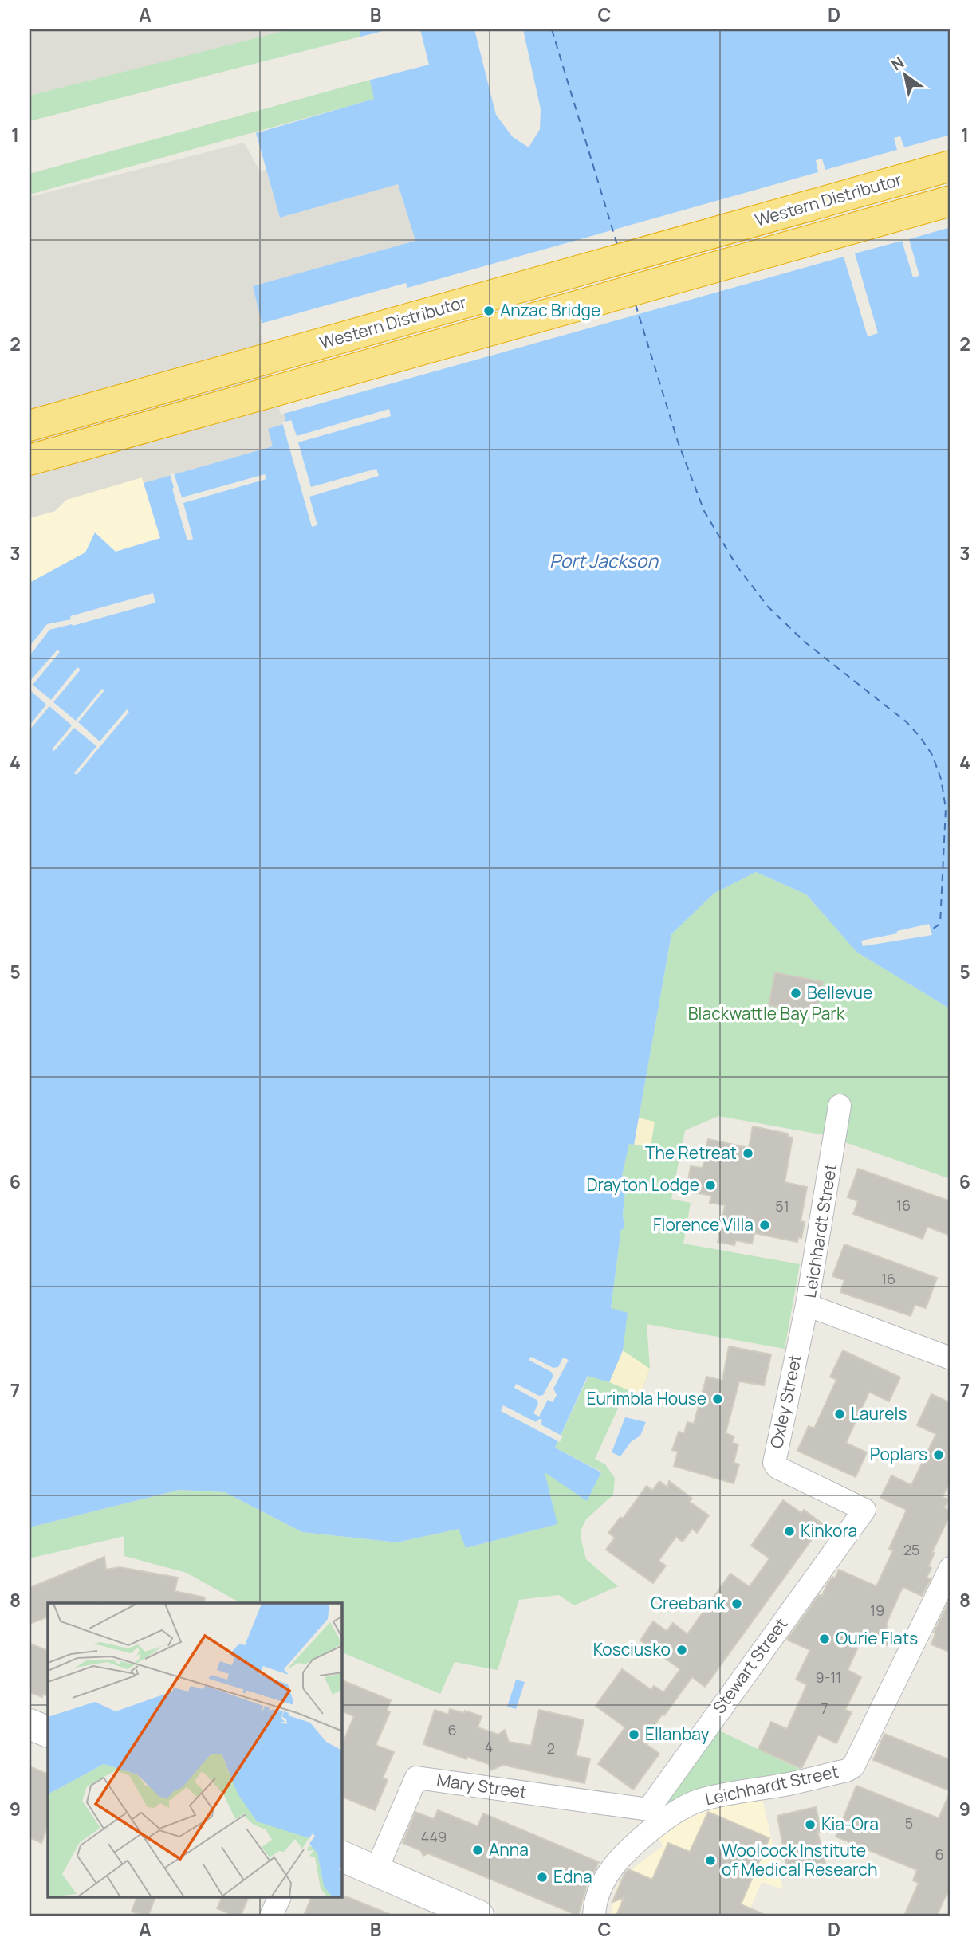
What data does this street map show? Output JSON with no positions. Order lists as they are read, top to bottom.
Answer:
{
  "streets": {
    "highway": ["Western Distributor"],
    "street": [
      "Leichhardt Street",
      "Oxley Street",
      "Stewart Street",
      "Mary Street"
    ]
  },
  "crossings": [
    ["Leichhardt Street", "Oxley Street"],
    ["Leichhardt Street", "Stewart Street"],
    ["Leichhardt Street", "Mary Street"],
    ["Oxley Street", "Stewart Street"],
    ["Stewart Street", "Mary Street"]
  ],
  "water": ["Port Jackson"],
  "parks": ["Blackwattle Bay Park"],
  "places": [
    "Anzac Bridge",
    "Bellevue",
    "The Retreat",
    "Drayton Lodge",
    "Florence Villa",
    "Eurimbla House",
    "Laurels",
    "Poplars",
    "Kinkora",
    "Creebank",
    "Ourie Flats",
    "Kosciusko",
    "Ellanbay",
    "Kia-Ora",
    "Anna",
    "Woolcock Institute of Medical Research",
    "Edna"
  ],
  "house_numbers": [
    "16",
    "51",
    "16",
    "25",
    "19",
    "9-11",
    "7",
    "6",
    "4",
    "2",
    "5",
    "449",
    "6"
  ],
  "north": "top left",
  "grid": {
    "columns": [
      "A",
      "B",
      "C",
      "D"
    ],
    "rows": [
      "1",
      "2",
      "3",
      "4",
      "5",
      "6",
      "7",
      "8",
      "9"
    ]
  }
}
